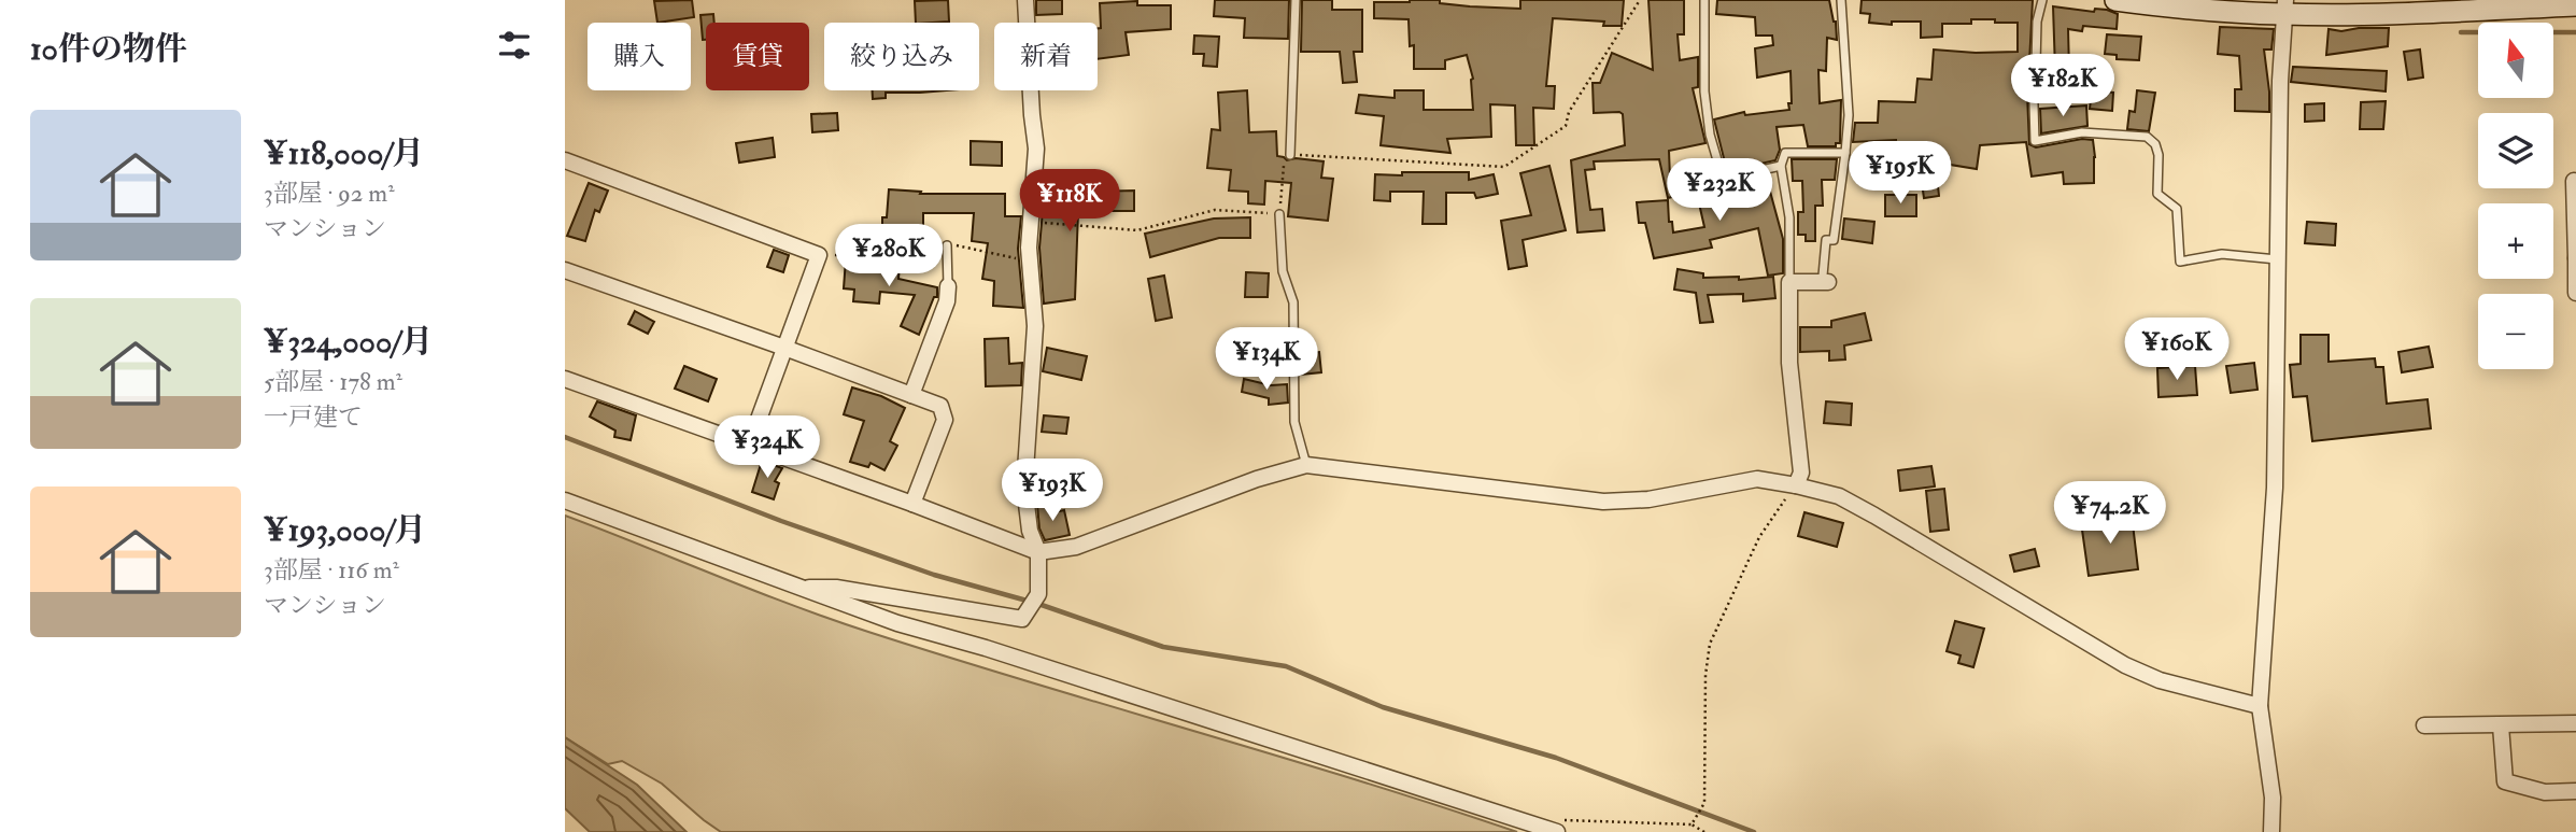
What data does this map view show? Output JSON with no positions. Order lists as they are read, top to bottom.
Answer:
{
  "north": "top",
  "page": {
    "heading": "10件の物件",
    "map_buttons": ["+", "−"],
    "chip": [
      "購入",
      "賃貸",
      "絞り込み",
      "新着"
    ],
    "price": [
      "¥182K",
      "¥195K",
      "¥232K",
      "¥118K",
      "¥280K",
      "¥160K",
      "¥134K",
      "¥324K",
      "¥193K",
      "¥74.2K"
    ],
    "list": [
      {
        "name": "¥118,000/月",
        "note": "3部屋 · 92 m² · マンション"
      },
      {
        "name": "¥324,000/月",
        "note": "5部屋 · 178 m² · 一戸建て"
      },
      {
        "name": "¥193,000/月",
        "note": "3部屋 · 116 m² · マンション"
      }
    ]
  }
}
